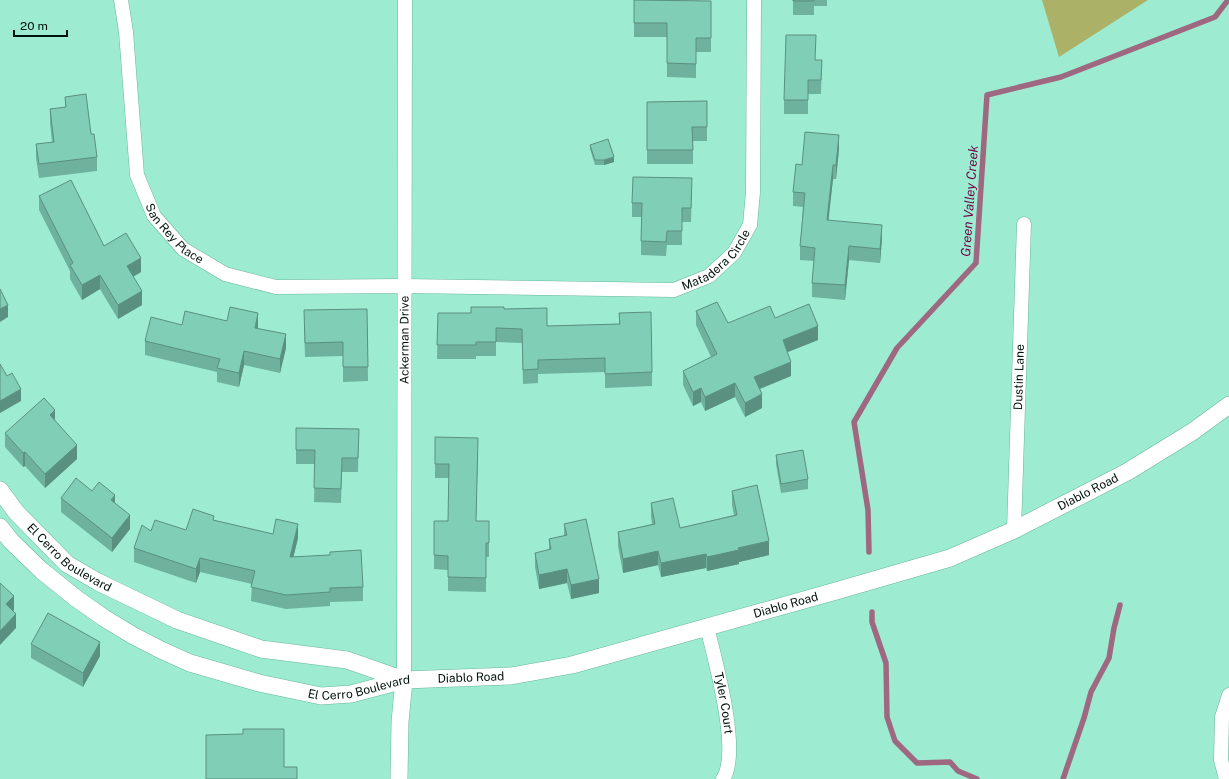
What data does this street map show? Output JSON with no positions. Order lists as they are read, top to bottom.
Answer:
{
  "streets": {
    "street": [
      "San Rey Place",
      "Matadera Circle",
      "Ackerman Drive",
      "Dustin Lane",
      "Diablo Road",
      "El Cerro Boulevard",
      "Tyler Court"
    ]
  },
  "crossings": [
    ["San Rey Place", "Matadera Circle"],
    ["San Rey Place", "Ackerman Drive"],
    ["Matadera Circle", "Ackerman Drive"],
    ["Ackerman Drive", "Diablo Road"],
    ["Ackerman Drive", "El Cerro Boulevard"],
    ["Dustin Lane", "Diablo Road"],
    ["Diablo Road", "El Cerro Boulevard"],
    ["Diablo Road", "Tyler Court"]
  ],
  "water": ["Green Valley Creek"],
  "scale_bar": "20 m"
}
